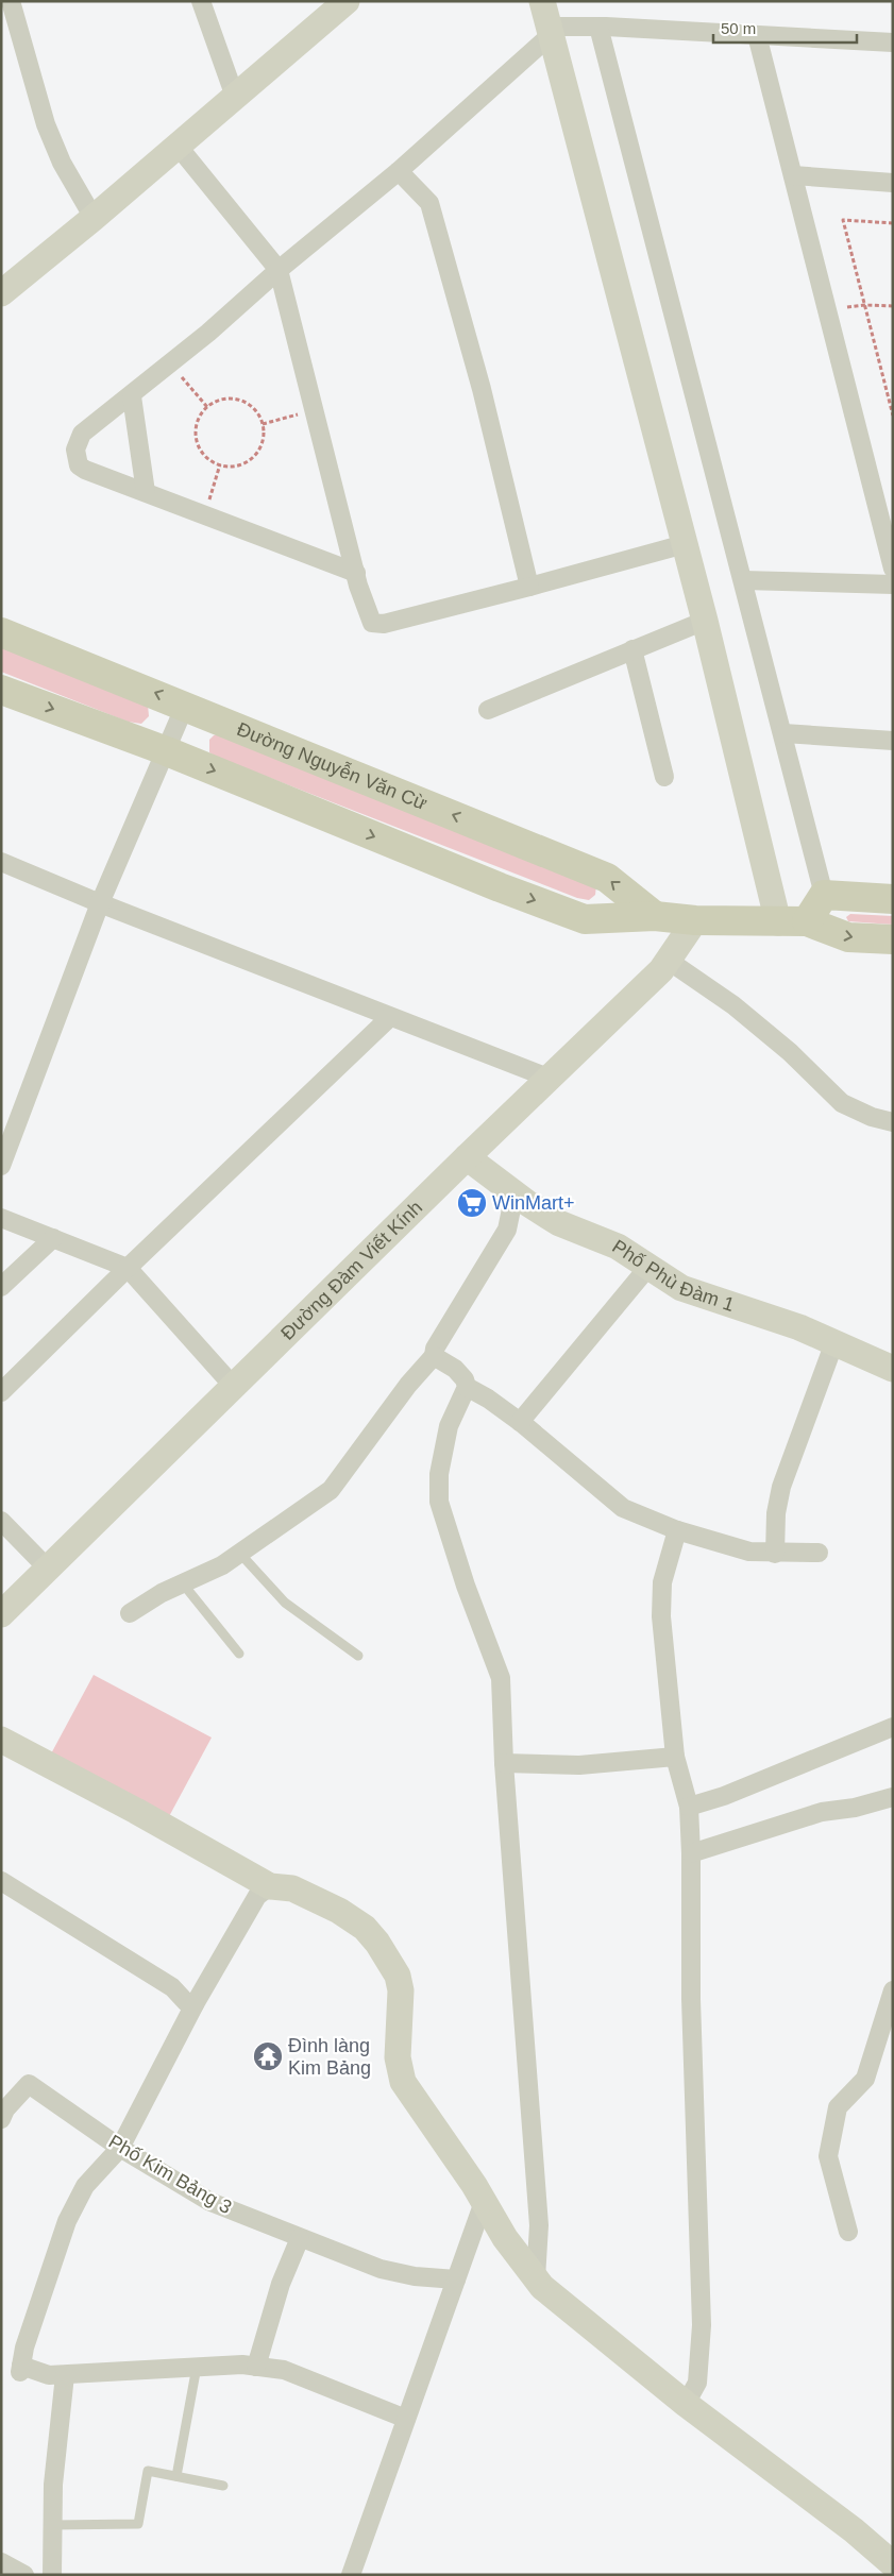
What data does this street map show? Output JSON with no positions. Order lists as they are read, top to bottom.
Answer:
{
  "streets": {
    "main road": ["Đường Nguyễn Văn Cừ"],
    "street": ["Đường Đàm Viết Kính", "Phố Phù Đàm 1", "Phố Kim Bảng 3"]
  },
  "crossings": [
    ["Đường Đàm Viết Kính", "Phố Phù Đàm 1"]
  ],
  "places": {
    "supermarket": ["WinMart+"],
    "temple": ["Đình làng Kim Bảng"]
  },
  "scale_bar": "50 m"
}
